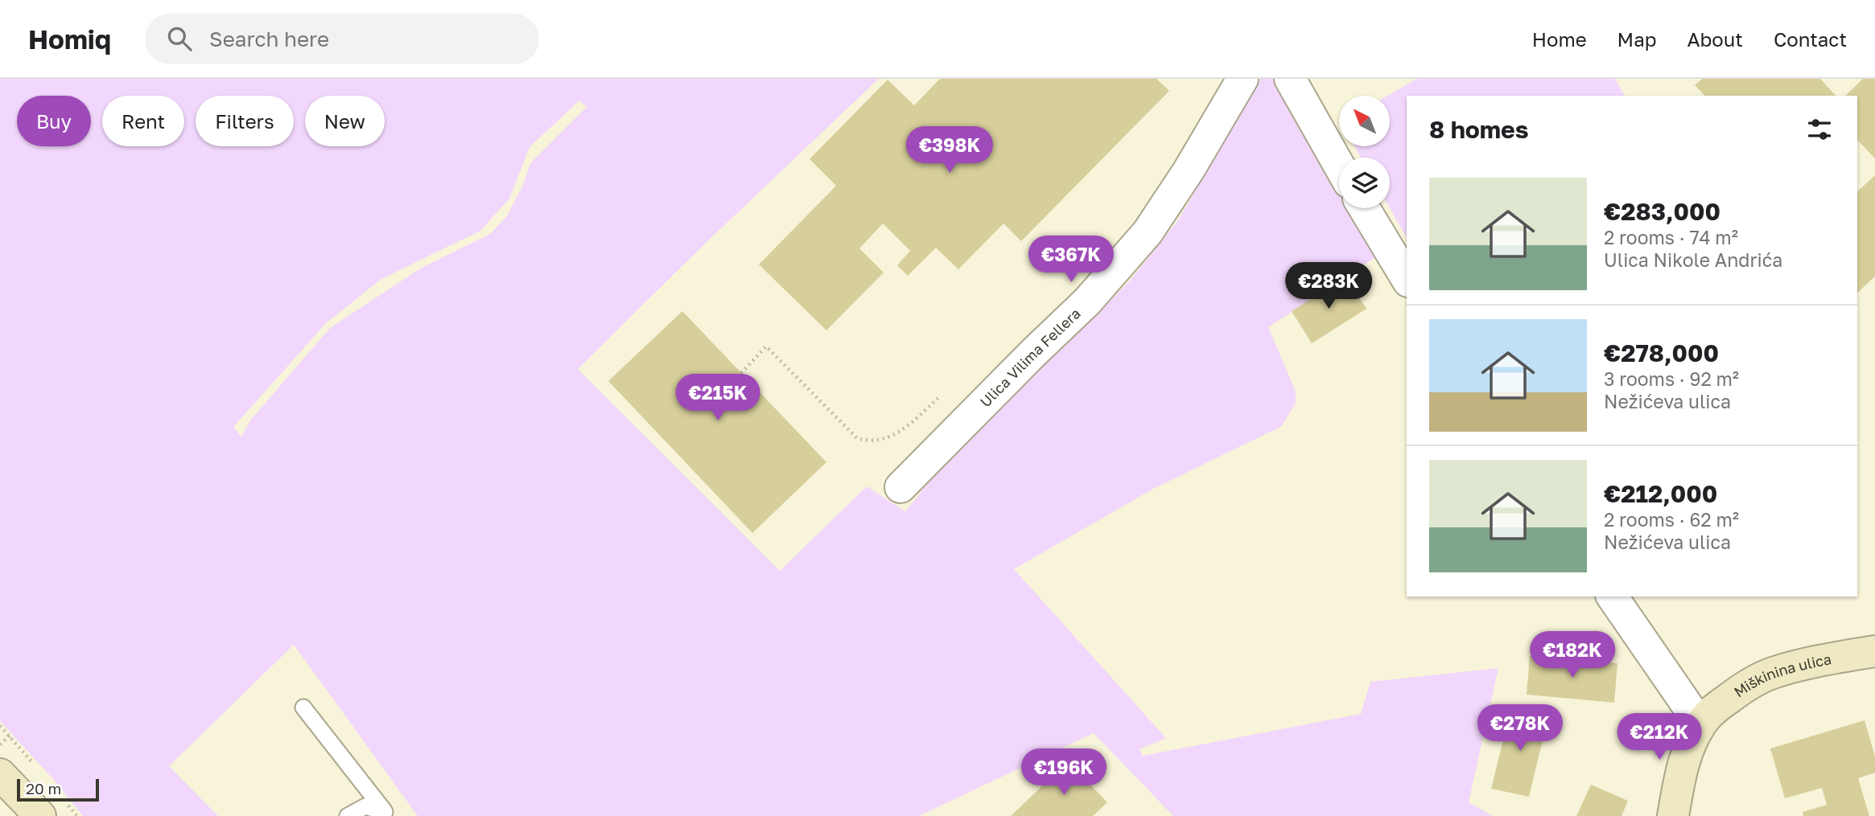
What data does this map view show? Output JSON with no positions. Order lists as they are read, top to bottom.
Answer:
{
  "streets": {
    "street": ["Ulica Vilima Fellera", "Miškinina ulica"]
  },
  "scale_bar": "20 m",
  "north": "top left",
  "page": {
    "header": "Homiq",
    "search": "Search here",
    "nav": [
      "Home",
      "Map",
      "About",
      "Contact"
    ],
    "chip": [
      "Buy",
      "Rent",
      "Filters",
      "New"
    ],
    "heading": "8 homes",
    "price": [
      "€398K",
      "€367K",
      "€283K",
      "€215K",
      "€182K",
      "€278K",
      "€212K",
      "€196K"
    ],
    "list": [
      {
        "name": "€283,000",
        "note": "2 rooms · 74 m² · Ulica Nikole Andrića"
      },
      {
        "name": "€278,000",
        "note": "3 rooms · 92 m² · Nežićeva ulica"
      },
      {
        "name": "€212,000",
        "note": "2 rooms · 62 m² · Nežićeva ulica"
      }
    ],
    "scale": "20 m"
  }
}
